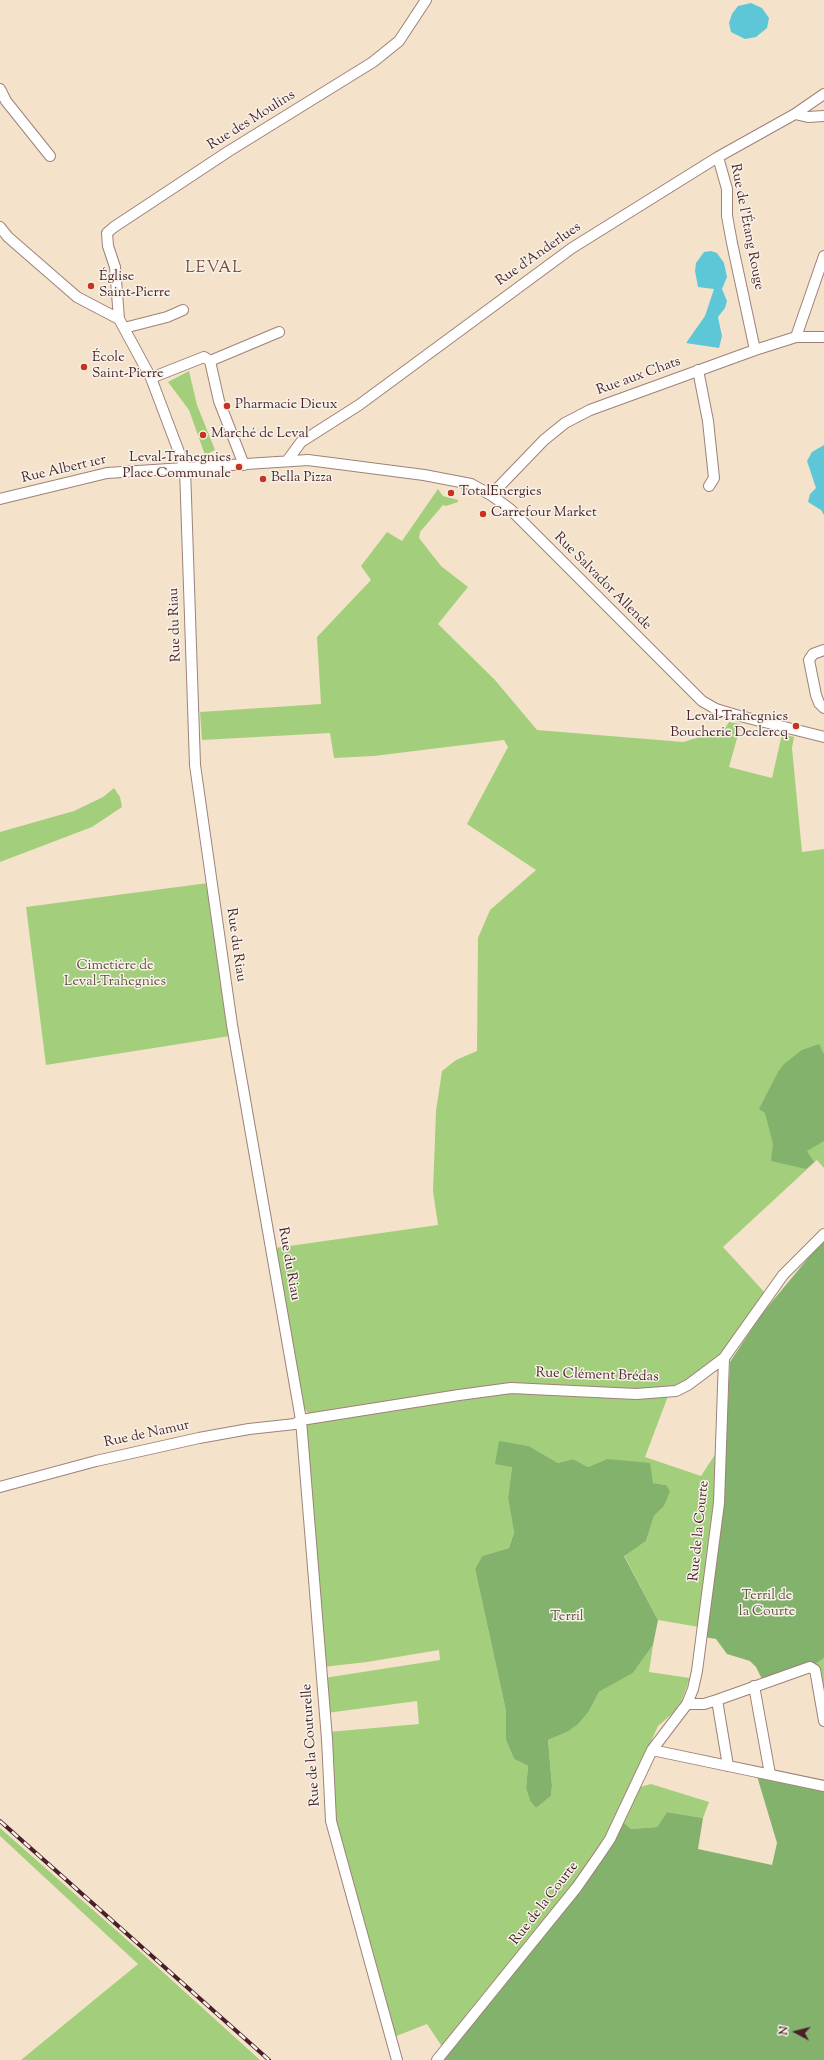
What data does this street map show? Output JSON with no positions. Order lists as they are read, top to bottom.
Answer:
{
  "streets": {
    "street": [
      "Rue des Moulins",
      "Rue de l'Étang Rouge",
      "Rue d'Anderlues",
      "Rue aux Chats",
      "Rue Albert 1er",
      "Rue Salvador Allende",
      "Rue du Riau",
      "Rue Clément Brédas",
      "Rue de Namur",
      "Rue de la Courte",
      "Rue de la Couturelle"
    ]
  },
  "crossings": [
    ["Rue des Moulins", "Rue du Riau"],
    ["Rue de l'Étang Rouge", "Rue d'Anderlues"],
    ["Rue de l'Étang Rouge", "Rue aux Chats"],
    ["Rue d'Anderlues", "Rue Salvador Allende"],
    ["Rue aux Chats", "Rue Salvador Allende"],
    ["Rue Albert 1er", "Rue Salvador Allende"],
    ["Rue Albert 1er", "Rue du Riau"],
    ["Rue Salvador Allende", "Rue du Riau"],
    ["Rue du Riau", "Rue Clément Brédas"],
    ["Rue du Riau", "Rue de Namur"],
    ["Rue du Riau", "Rue de la Couturelle"],
    ["Rue Clément Brédas", "Rue de Namur"],
    ["Rue Clément Brédas", "Rue de la Courte"],
    ["Rue Clément Brédas", "Rue de la Couturelle"],
    ["Rue de Namur", "Rue de la Couturelle"]
  ],
  "districts": ["LEVAL"],
  "parks": ["Cimetière de Leval-Trahegnies", "Terril de la Courte", "Terril"],
  "places": [
    "Église Saint-Pierre",
    "École Saint-Pierre",
    "Pharmacie Dieux",
    "Marché de Leval",
    "Leval-Trahegnies Place Communale",
    "Bella Pizza",
    "TotalEnergies",
    "Carrefour Market",
    "Leval-Trahegnies Boucherie Declercq"
  ],
  "north": "left"
}
